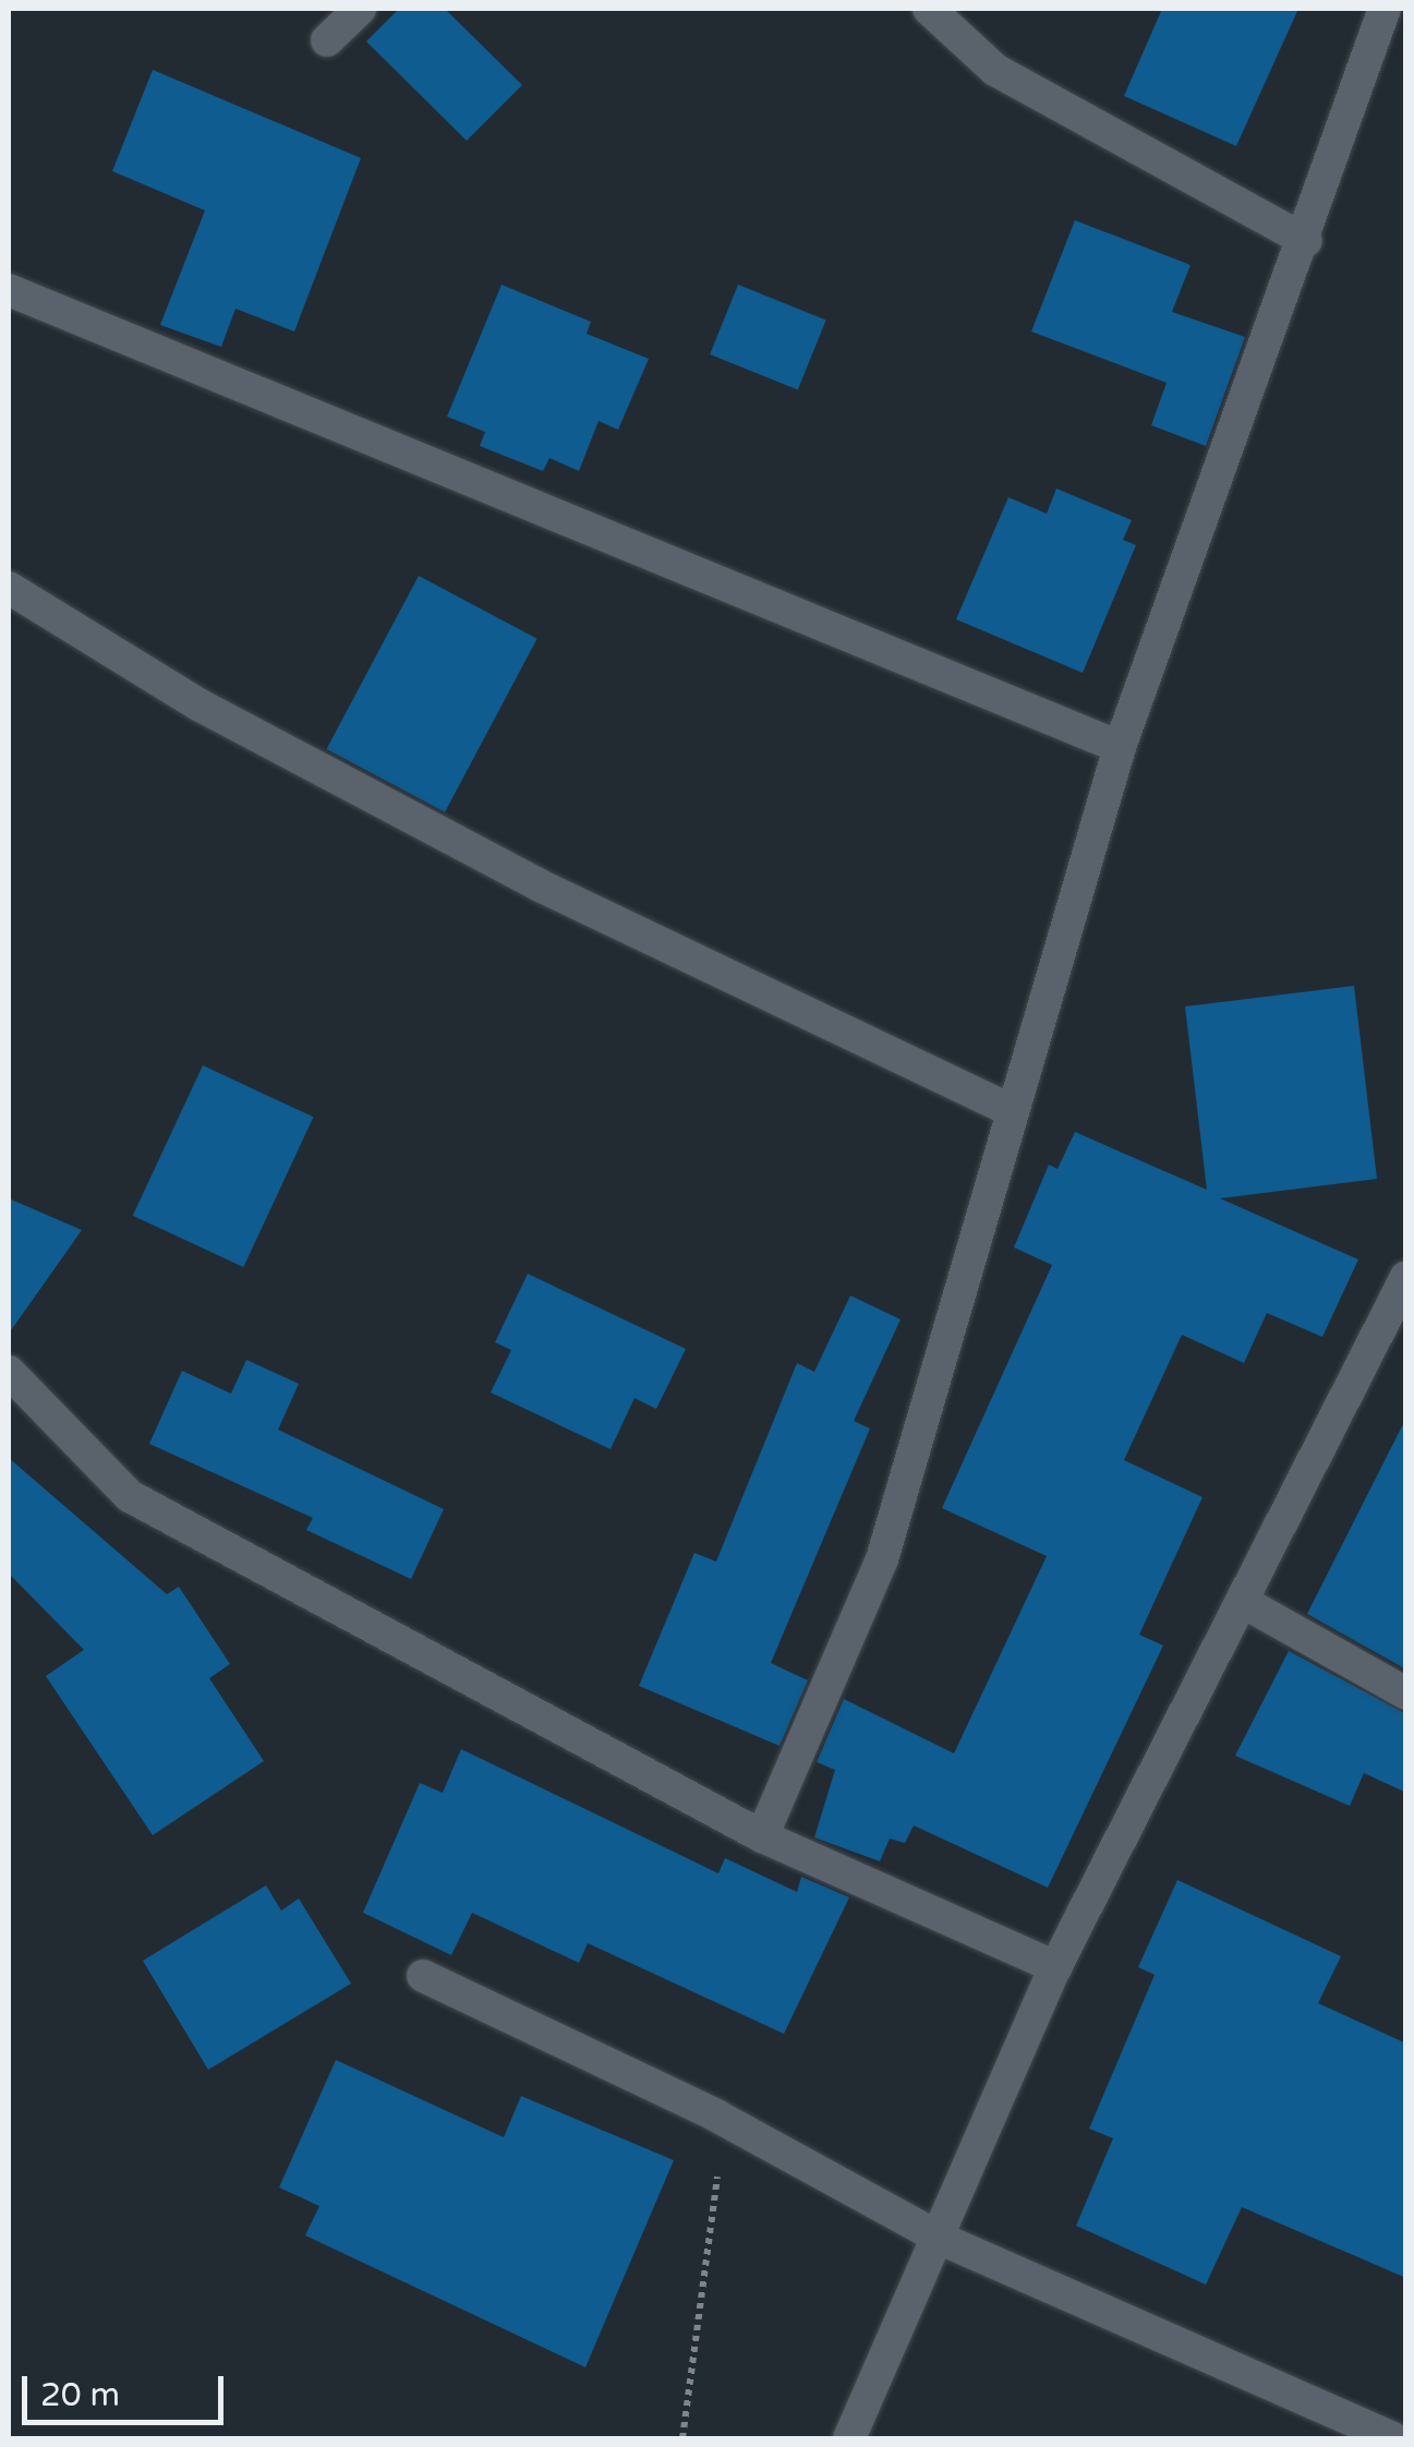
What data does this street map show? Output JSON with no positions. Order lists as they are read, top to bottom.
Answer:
{
  "scale_bar": "20 m"
}
